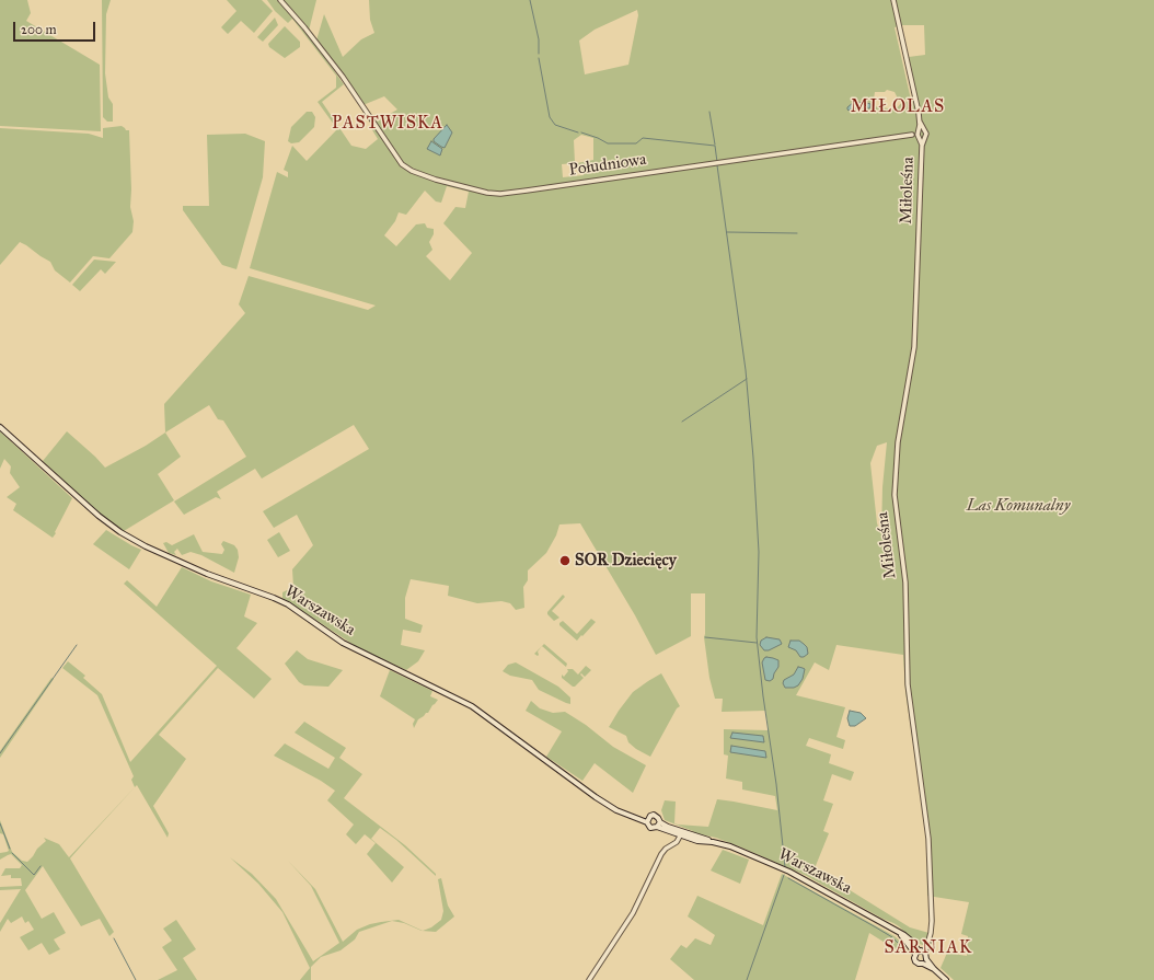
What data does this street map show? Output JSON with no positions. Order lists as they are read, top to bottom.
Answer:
{
  "streets": {
    "main road": ["Warszawska"],
    "street": ["Południowa", "Miłoleśna"]
  },
  "crossings": [
    ["Miłoleśna", "Warszawska"]
  ],
  "districts": ["MIŁOLAS", "PASTWISKA", "SARNIAK"],
  "parks": ["Las Komunalny"],
  "places": ["SOR Dziecięcy"],
  "scale_bar": "200 m"
}
